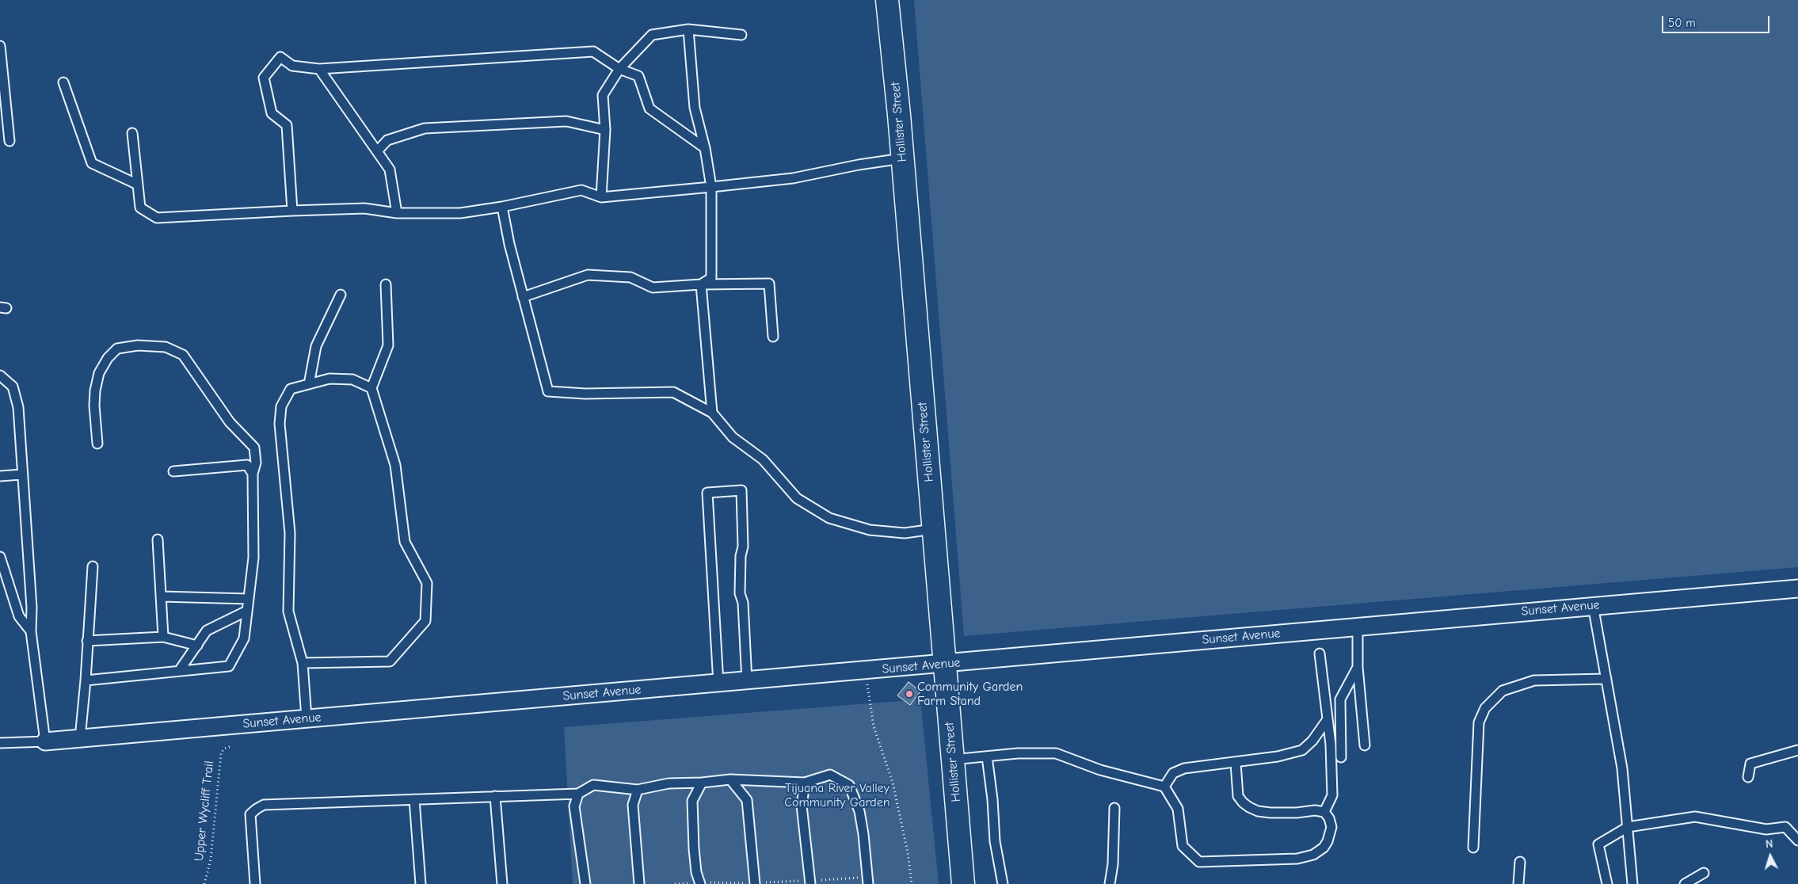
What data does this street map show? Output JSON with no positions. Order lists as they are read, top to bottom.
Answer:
{
  "streets": {
    "street": ["Hollister Street", "Sunset Avenue"],
    "path": ["Upper Wycliff Trail"]
  },
  "crossings": [
    ["Hollister Street", "Sunset Avenue"]
  ],
  "parks": ["Tijuana River Valley Community Garden"],
  "places": ["Community Garden Farm Stand"],
  "scale_bar": "50 m",
  "north": "top"
}
